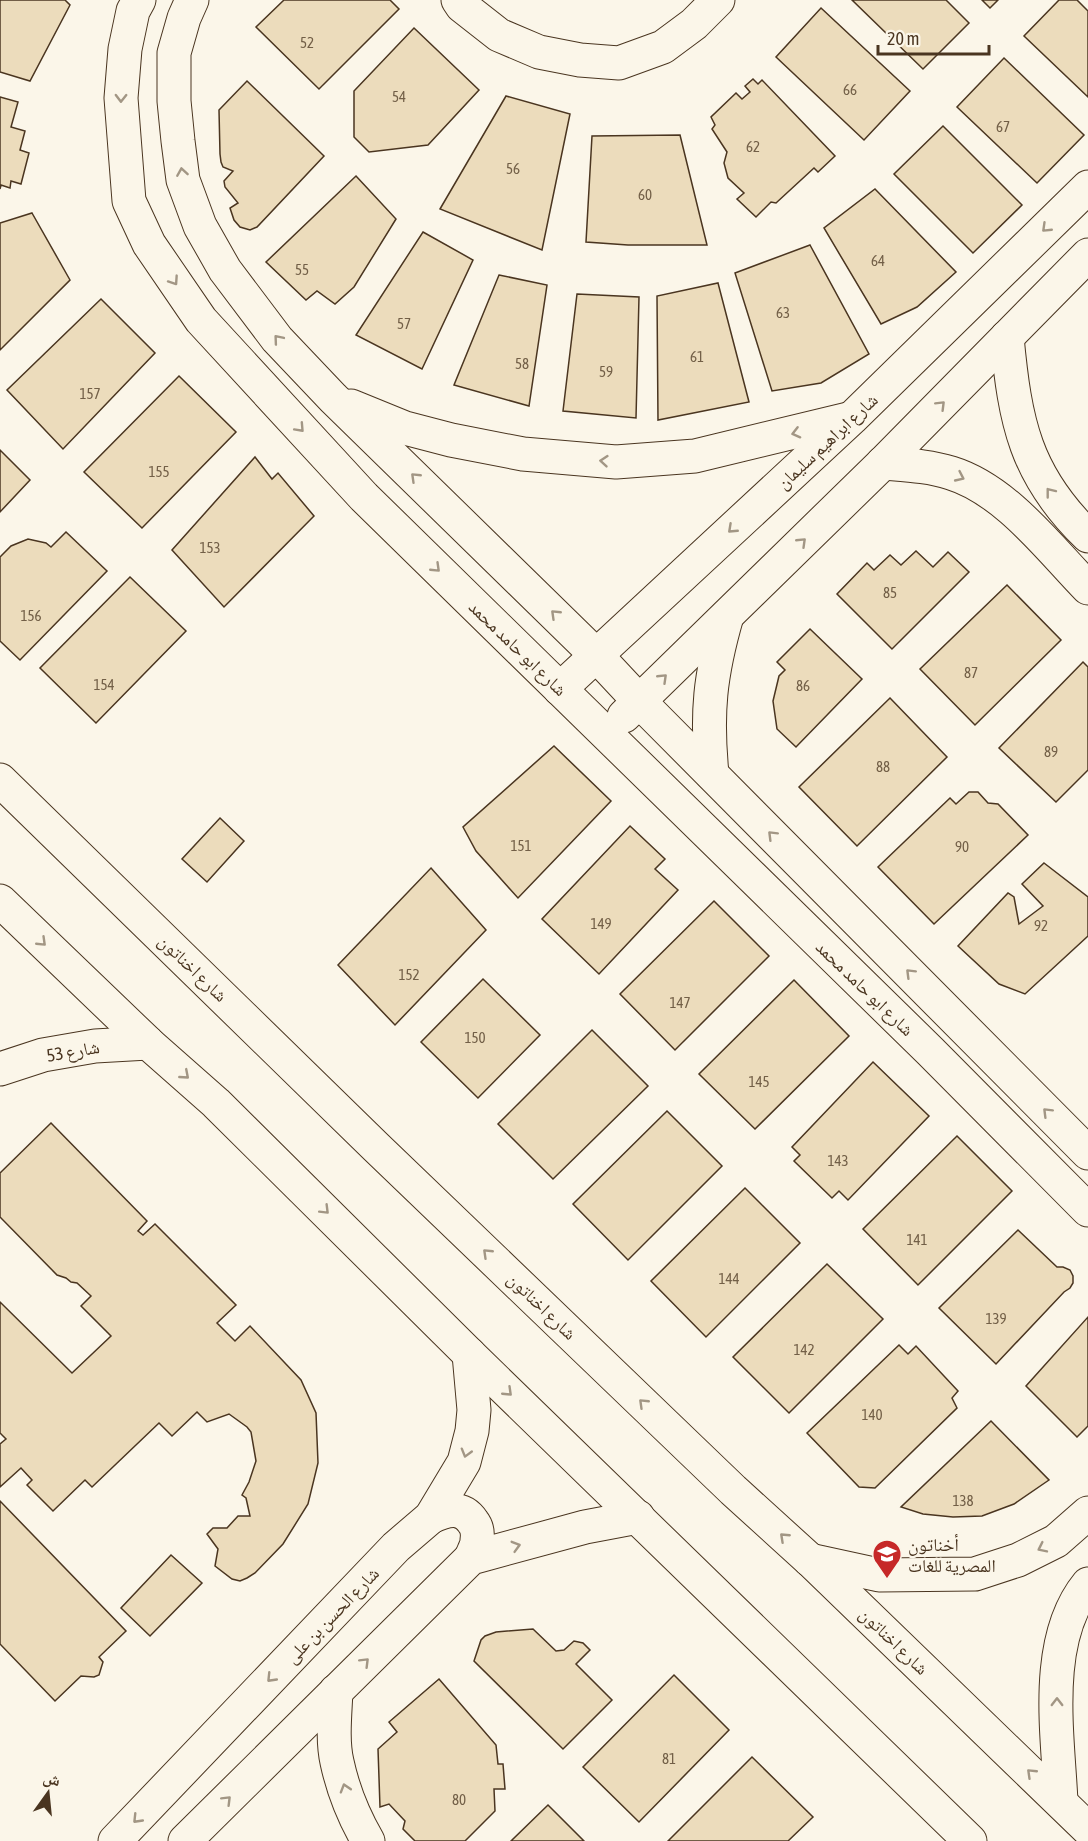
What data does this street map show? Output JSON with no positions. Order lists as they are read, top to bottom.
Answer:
{
  "streets": {
    "street": [
      "شارع ابراهيم سليمان",
      "شارع ابو حامد محمد",
      "شارع اخناتون",
      "شارع 53",
      "شارع الحسن بن على"
    ]
  },
  "crossings": [
    ["شارع ابراهيم سليمان", "شارع ابو حامد محمد"]
  ],
  "places": {
    "school or university": ["أخناتون المصرية للغات"]
  },
  "house_numbers": [
    "52",
    "66",
    "54",
    "67",
    "62",
    "56",
    "60",
    "64",
    "55",
    "63",
    "57",
    "61",
    "58",
    "59",
    "157",
    "155",
    "153",
    "85",
    "156",
    "87",
    "154",
    "86",
    "89",
    "88",
    "151",
    "90",
    "149",
    "92",
    "152",
    "147",
    "150",
    "145",
    "143",
    "141",
    "144",
    "139",
    "142",
    "140",
    "138",
    "81",
    "80"
  ],
  "scale_bar": "20 m",
  "north": "top"
}
